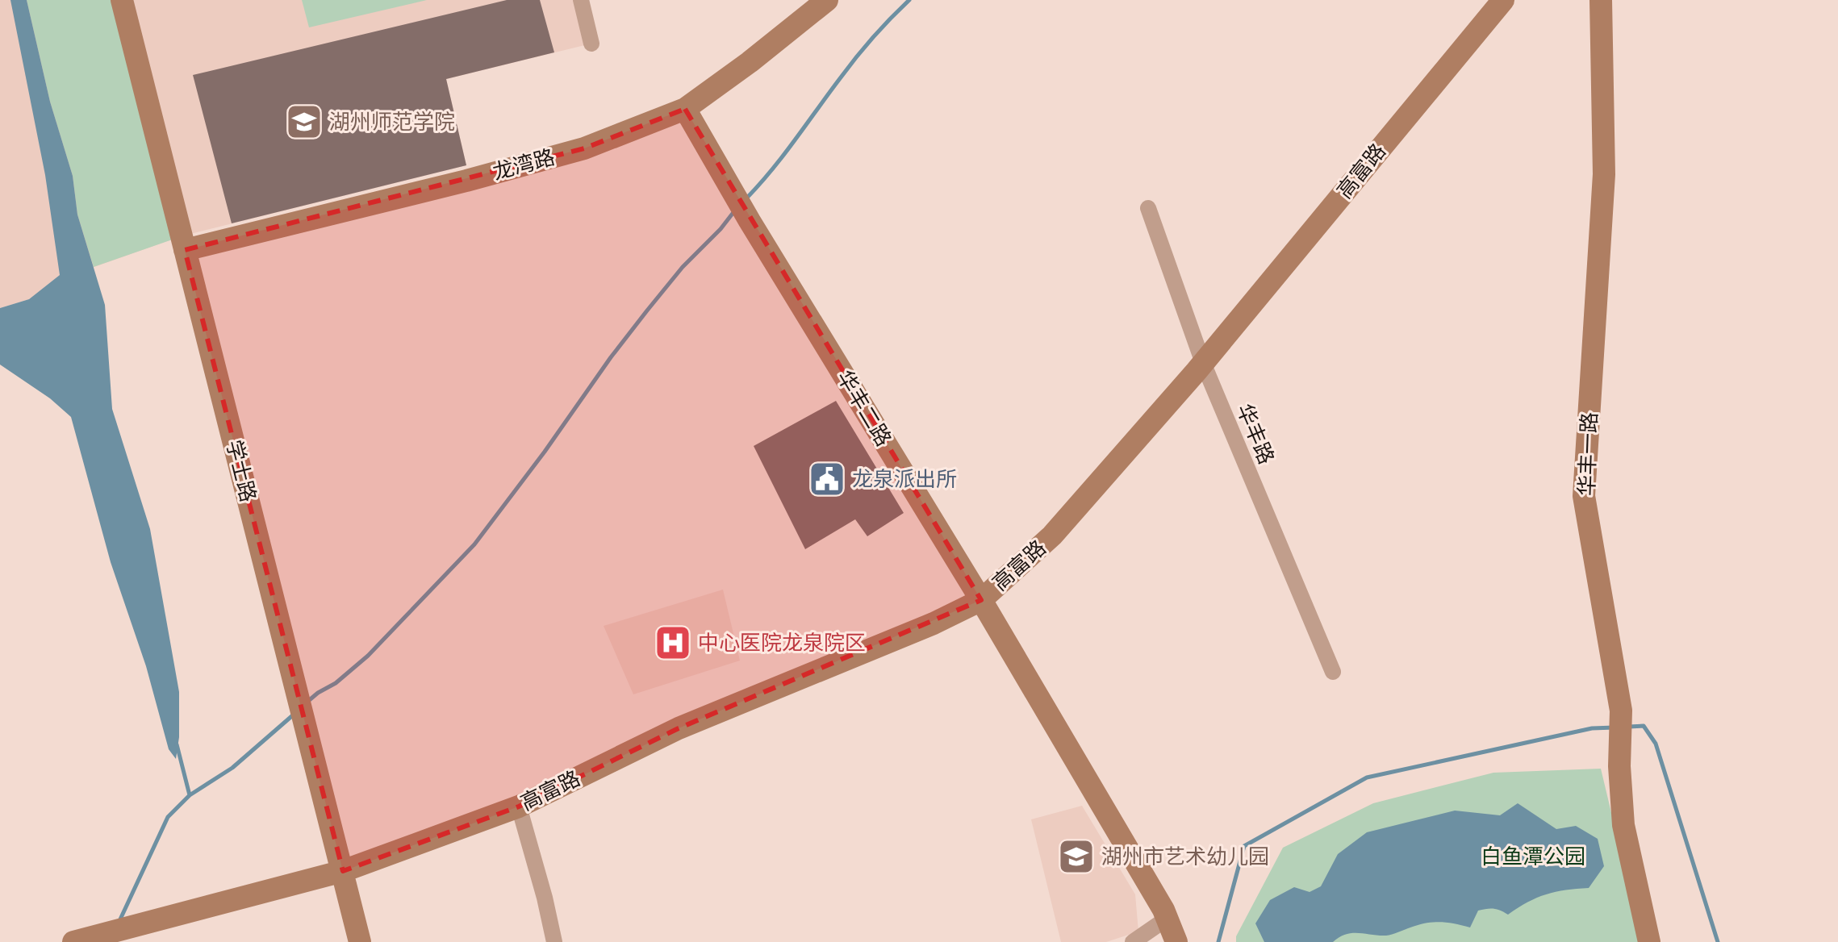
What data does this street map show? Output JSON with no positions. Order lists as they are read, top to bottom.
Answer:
{
  "streets": {
    "street": [
      "龙湾路",
      "高富路",
      "华丰二路",
      "华丰路",
      "华丰一路",
      "学士路"
    ]
  },
  "crossings": [
    ["龙湾路", "华丰二路"],
    ["龙湾路", "学士路"],
    ["高富路", "华丰二路"],
    ["高富路", "华丰路"],
    ["高富路", "学士路"]
  ],
  "parks": ["白鱼潭公园"],
  "places": {
    "school or university": ["湖州师范学院", "湖州市艺术幼儿园"],
    "public building": ["龙泉派出所"],
    "hospital": ["中心医院龙泉院区"]
  }
}
